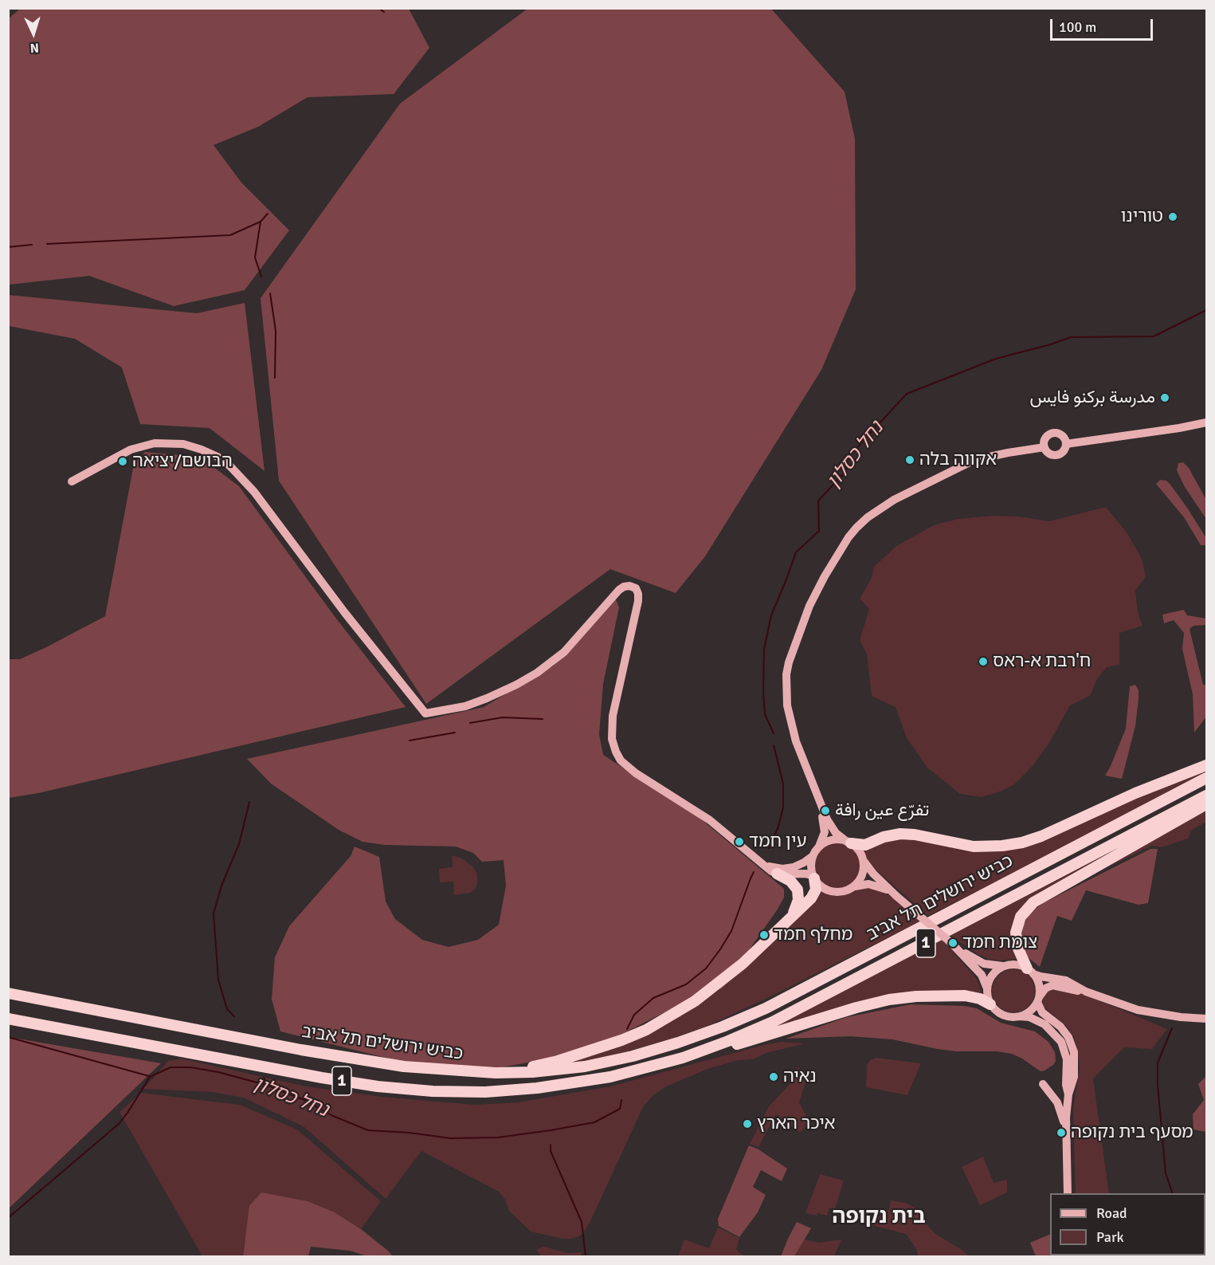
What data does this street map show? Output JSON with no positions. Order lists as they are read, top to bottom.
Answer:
{
  "streets": {
    "highway": ["כביש ירושלים תל אביב", "1"]
  },
  "districts": ["בית נקופה"],
  "water": ["נחל כסלון"],
  "places": [
    "טורינו",
    "مدرسة بركنو فايس",
    "אקווה בלה",
    "הבושם/יציאה",
    "ח'רבת א-ראס",
    "تفرّع عين رافة",
    "עין חמד",
    "מחלף חמד",
    "צומת חמד",
    "נאיה",
    "איכר הארץ",
    "מסעף בית נקופה"
  ],
  "legend": ["Road", "Park"],
  "scale_bar": "100 m",
  "north": "bottom"
}
